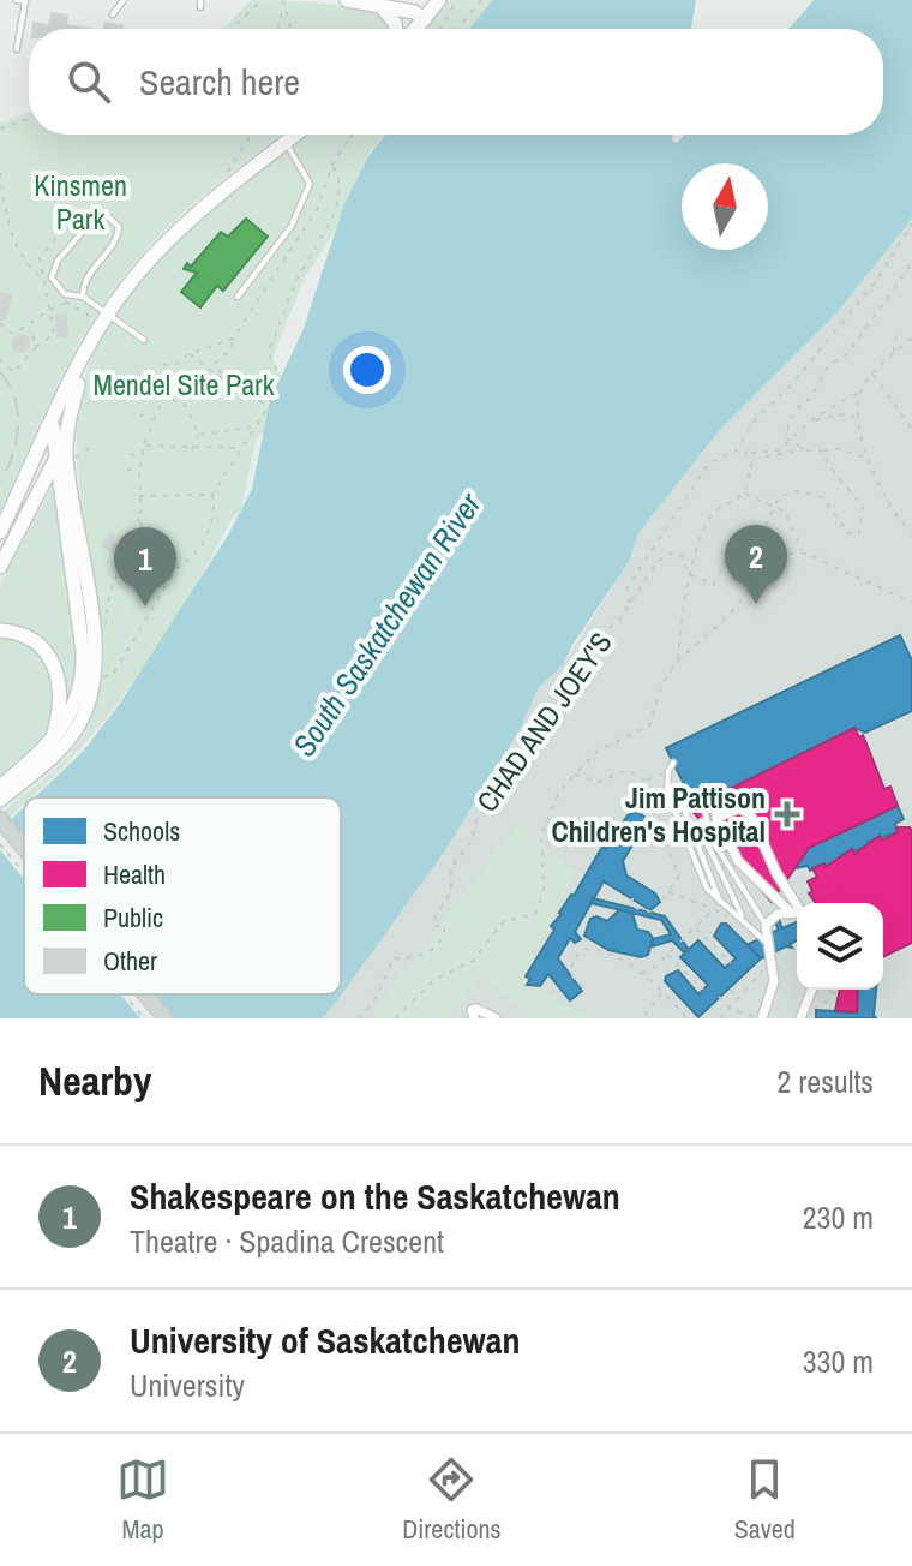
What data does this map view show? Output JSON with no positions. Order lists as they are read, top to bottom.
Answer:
{
  "streets": {
    "path": ["CHAD AND JOEY'S"]
  },
  "water": ["South Saskatchewan River"],
  "parks": ["Kinsmen Park", "Mendel Site Park"],
  "places": {
    "health": ["Jim Pattison Children's Hospital"]
  },
  "legend": [
    "Schools",
    "Health",
    "Public",
    "Other"
  ],
  "north": "top",
  "page": {
    "search": "Search here",
    "pins": ["2", "1"],
    "heading": ["Nearby", "2 results"],
    "list": [
      {
        "mark": "1",
        "name": "Shakespeare on the Saskatchewan",
        "note": "Theatre · Spadina Crescent",
        "value": "230 m"
      },
      {
        "mark": "2",
        "name": "University of Saskatchewan",
        "note": "University",
        "value": "330 m"
      }
    ],
    "nav": ["Map", "Directions", "Saved"]
  }
}
